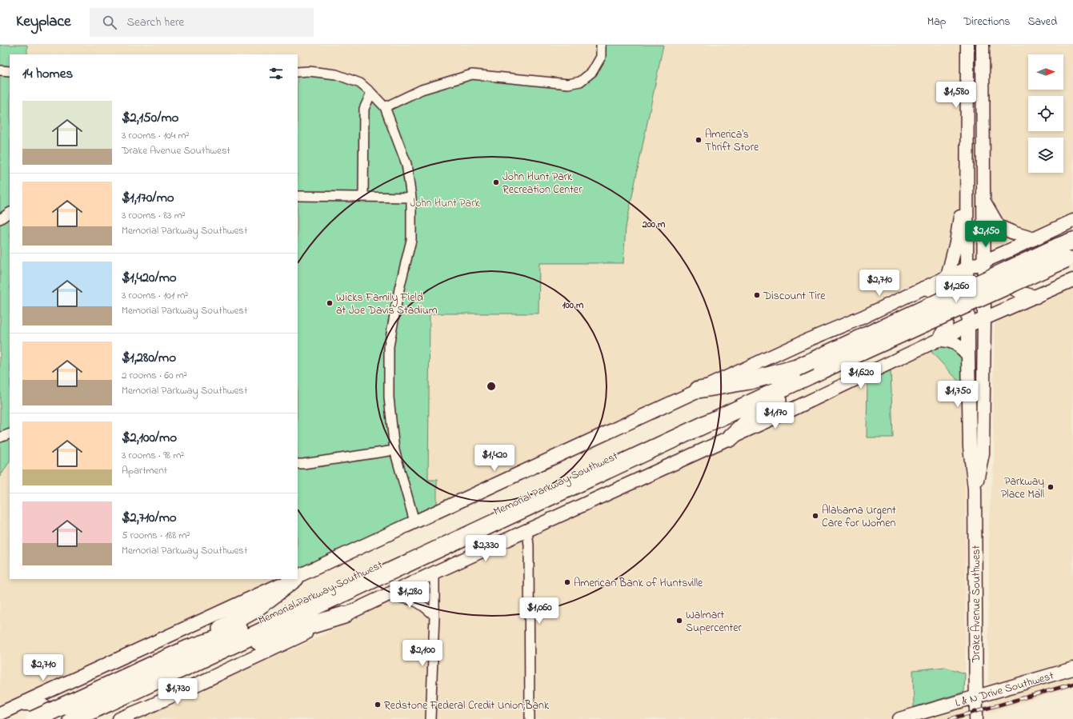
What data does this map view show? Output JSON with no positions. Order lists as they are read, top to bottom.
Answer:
{
  "streets": {
    "highway": ["Memorial Parkway Southwest"],
    "main road": ["Drake Avenue Southwest", "L & N Drive Southwest"]
  },
  "crossings": [
    ["Drake Avenue Southwest", "L & N Drive Southwest"]
  ],
  "parks": ["John Hunt Park"],
  "places": [
    "America's Thrift Store",
    "John Hunt Park Recreation Center",
    "Discount Tire",
    "Wicks Family Field at Joe Davis Stadium",
    "Parkway Place Mall",
    "Alabama Urgent Care for Women",
    "American Bank of Huntsville",
    "Walmart Supercenter",
    "Redstone Federal Credit Union;Bank"
  ],
  "north": "right",
  "page": {
    "header": "Keyplace",
    "search": "Search here",
    "nav": ["Map", "Directions", "Saved"],
    "heading": "14 homes",
    "price": [
      "$1,580",
      "$2,150",
      "$2,710",
      "$1,260",
      "$1,620",
      "$1,750",
      "$1,170",
      "$1,420",
      "$2,330",
      "$1,280",
      "$1,060",
      "$2,100",
      "$2,710",
      "$1,730"
    ],
    "list": [
      {
        "name": "$2,150/mo",
        "note": "3 rooms · 104 m² · Drake Avenue Southwest"
      },
      {
        "name": "$1,170/mo",
        "note": "3 rooms · 83 m² · Memorial Parkway Southwest"
      },
      {
        "name": "$1,420/mo",
        "note": "3 rooms · 101 m² · Memorial Parkway Southwest"
      },
      {
        "name": "$1,280/mo",
        "note": "2 rooms · 60 m² · Memorial Parkway Southwest"
      },
      {
        "name": "$2,100/mo",
        "note": "3 rooms · 98 m² · Apartment"
      },
      {
        "name": "$2,710/mo",
        "note": "5 rooms · 188 m² · Memorial Parkway Southwest"
      }
    ]
  },
  "rings": ["200 m", "100 m"]
}
